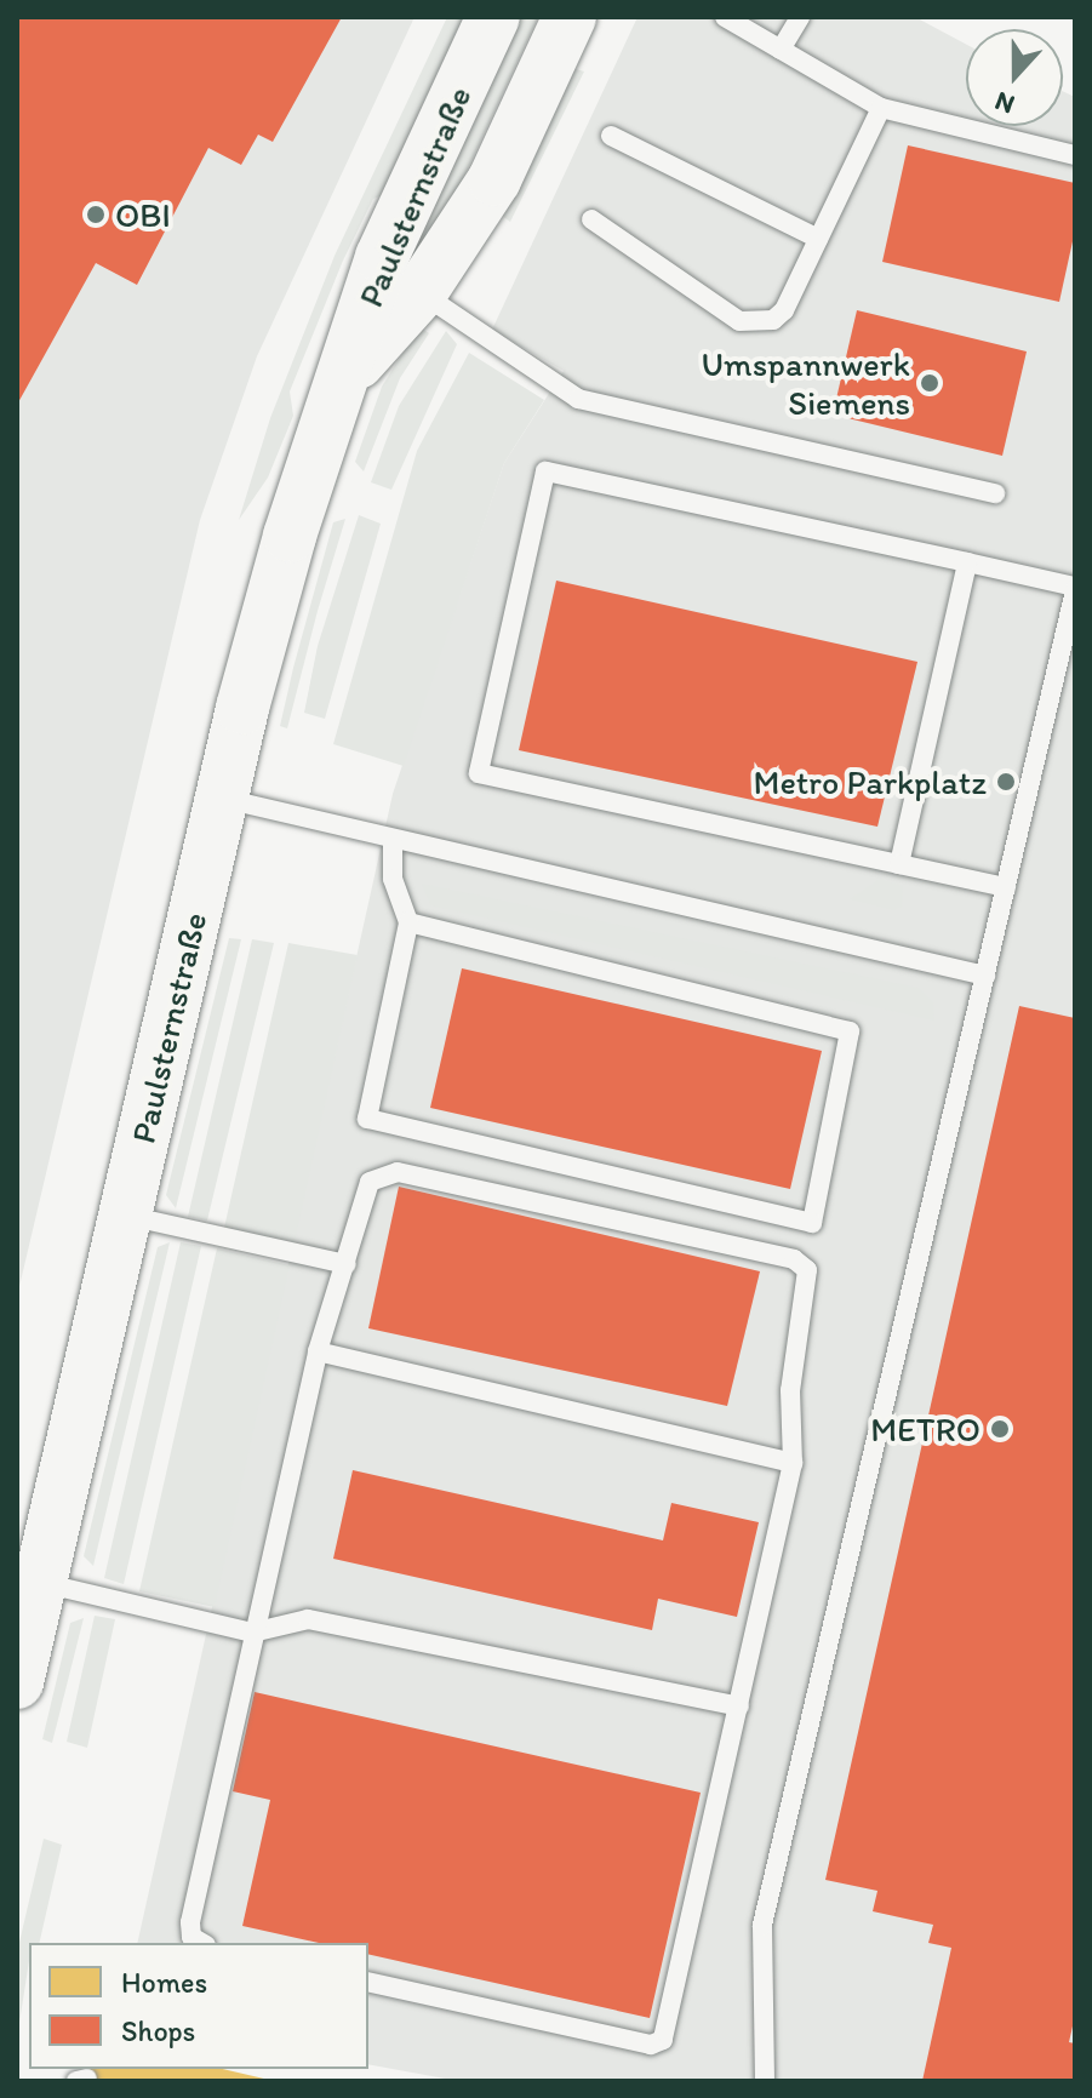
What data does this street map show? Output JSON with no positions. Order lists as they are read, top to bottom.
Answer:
{
  "streets": {
    "main road": ["Paulsternstraße"]
  },
  "places": [
    "OBI",
    "Umspannwerk Siemens",
    "Metro Parkplatz",
    "METRO"
  ],
  "legend": ["Homes", "Shops"],
  "north": "bottom"
}
